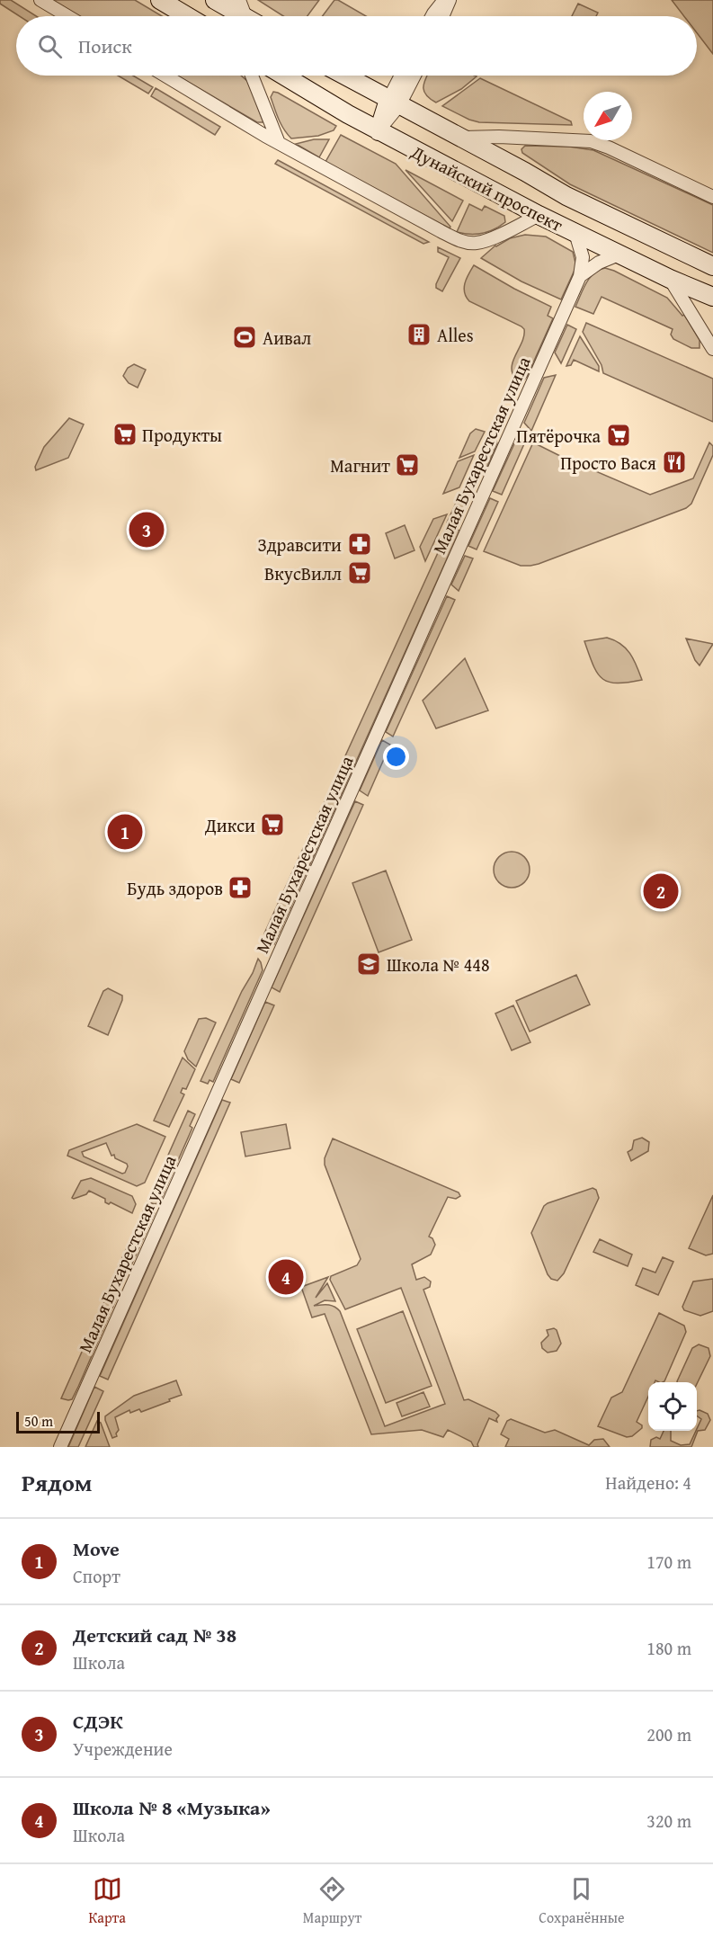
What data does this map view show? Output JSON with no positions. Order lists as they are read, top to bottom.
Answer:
{
  "streets": {
    "main road": ["Дунайский проспект"],
    "street": ["Малая Бухарестская улица"]
  },
  "crossings": [
    ["Дунайский проспект", "Малая Бухарестская улица"]
  ],
  "places": {
    "building": ["Alles"],
    "sports": ["Аивал"],
    "supermarket": [
      "Продукты",
      "Пятёрочка",
      "Магнит",
      "ВкусВилл",
      "Дикси"
    ],
    "restaurant": ["Просто Вася"],
    "pharmacy": ["Здравсити", "Будь здоров"],
    "school or university": ["Школа № 448"]
  },
  "scale_bar": "50 m",
  "north": "bottom left",
  "page": {
    "search": "Поиск",
    "pins": [
      "3",
      "1",
      "2",
      "4"
    ],
    "scale": "50 m",
    "heading": ["Рядом", "Найдено: 4"],
    "list": [
      {
        "mark": "1",
        "name": "Move",
        "note": "Спорт",
        "value": "170 m"
      },
      {
        "mark": "2",
        "name": "Детский сад № 38",
        "note": "Школа",
        "value": "180 m"
      },
      {
        "mark": "3",
        "name": "СДЭК",
        "note": "Учреждение",
        "value": "200 m"
      },
      {
        "mark": "4",
        "name": "Школа № 8 «Музыка»",
        "note": "Школа",
        "value": "320 m"
      }
    ],
    "nav": ["Карта", "Маршрут", "Сохранённые"]
  }
}
